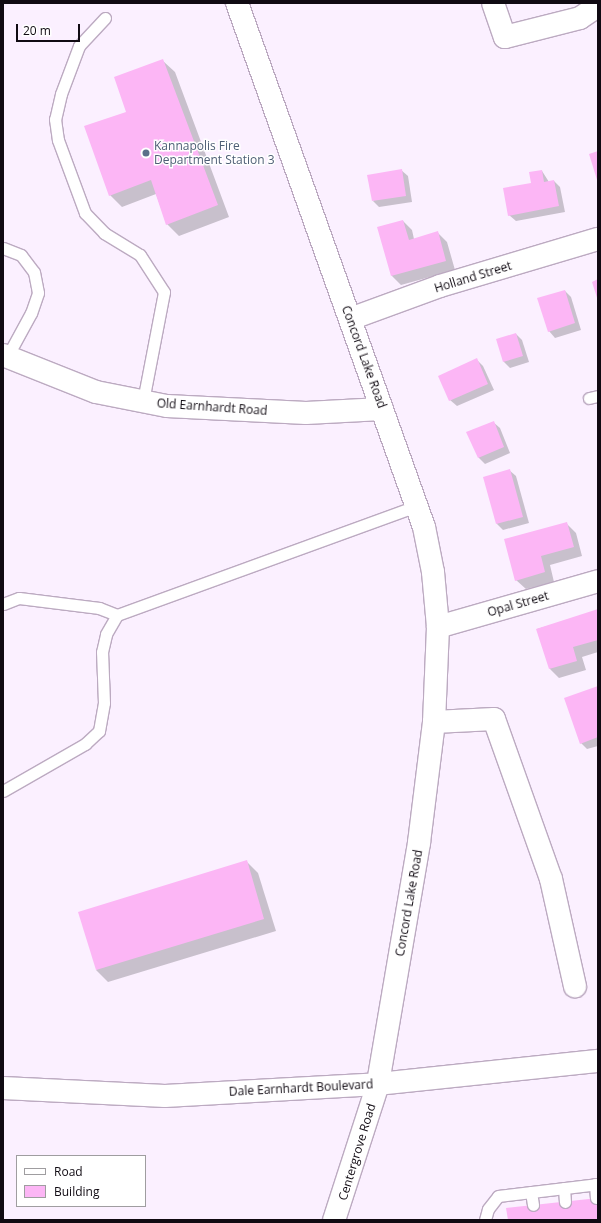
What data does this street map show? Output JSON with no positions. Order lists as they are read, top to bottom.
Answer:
{
  "streets": {
    "main road": [
      "Holland Street",
      "Concord Lake Road",
      "Old Earnhardt Road",
      "Opal Street",
      "Dale Earnhardt Boulevard",
      "Centergrove Road"
    ]
  },
  "crossings": [
    ["Holland Street", "Concord Lake Road"],
    ["Concord Lake Road", "Old Earnhardt Road"],
    ["Concord Lake Road", "Opal Street"],
    ["Concord Lake Road", "Dale Earnhardt Boulevard"],
    ["Concord Lake Road", "Centergrove Road"],
    ["Dale Earnhardt Boulevard", "Centergrove Road"]
  ],
  "places": ["Kannapolis Fire Department Station 3"],
  "legend": ["Road", "Building"],
  "scale_bar": "20 m"
}
